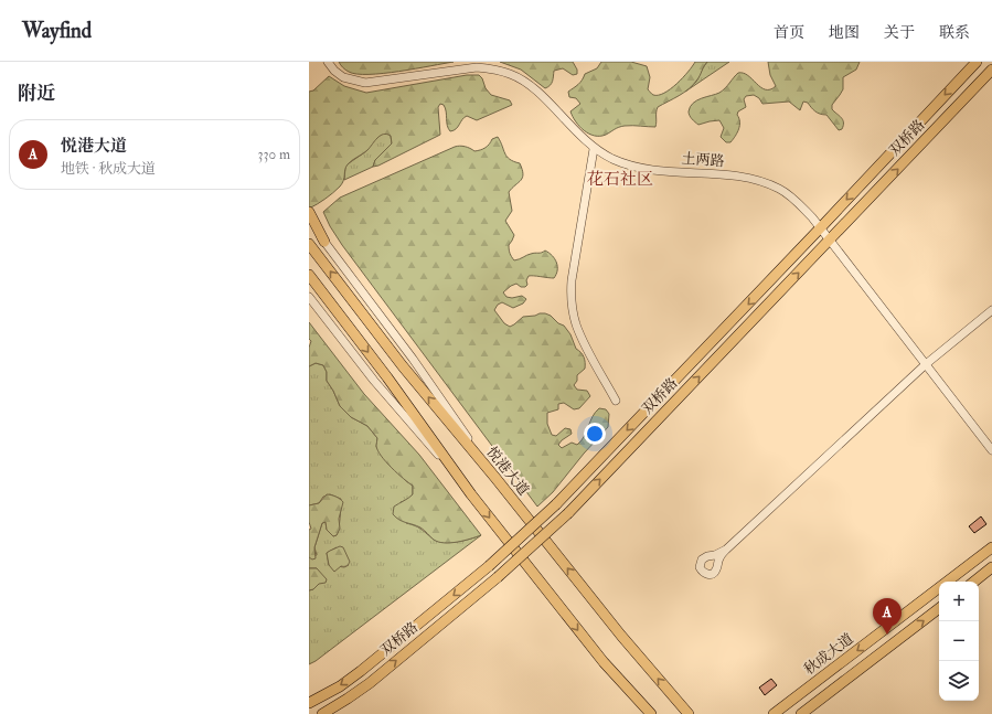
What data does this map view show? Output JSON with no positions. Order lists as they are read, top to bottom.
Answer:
{
  "streets": {
    "main road": ["双桥路", "悦港大道", "秋成大道"],
    "street": ["土两路"]
  },
  "crossings": [
    ["双桥路", "土两路"]
  ],
  "districts": ["花石社区"],
  "page": {
    "header": "Wayfind",
    "nav": [
      "首页",
      "地图",
      "关于",
      "联系"
    ],
    "heading": "附近",
    "list": [
      {
        "mark": "A",
        "name": "悦港大道",
        "note": "地铁 · 秋成大道",
        "value": "330 m"
      }
    ],
    "map_buttons": ["+", "−"],
    "pins": "A"
  }
}
